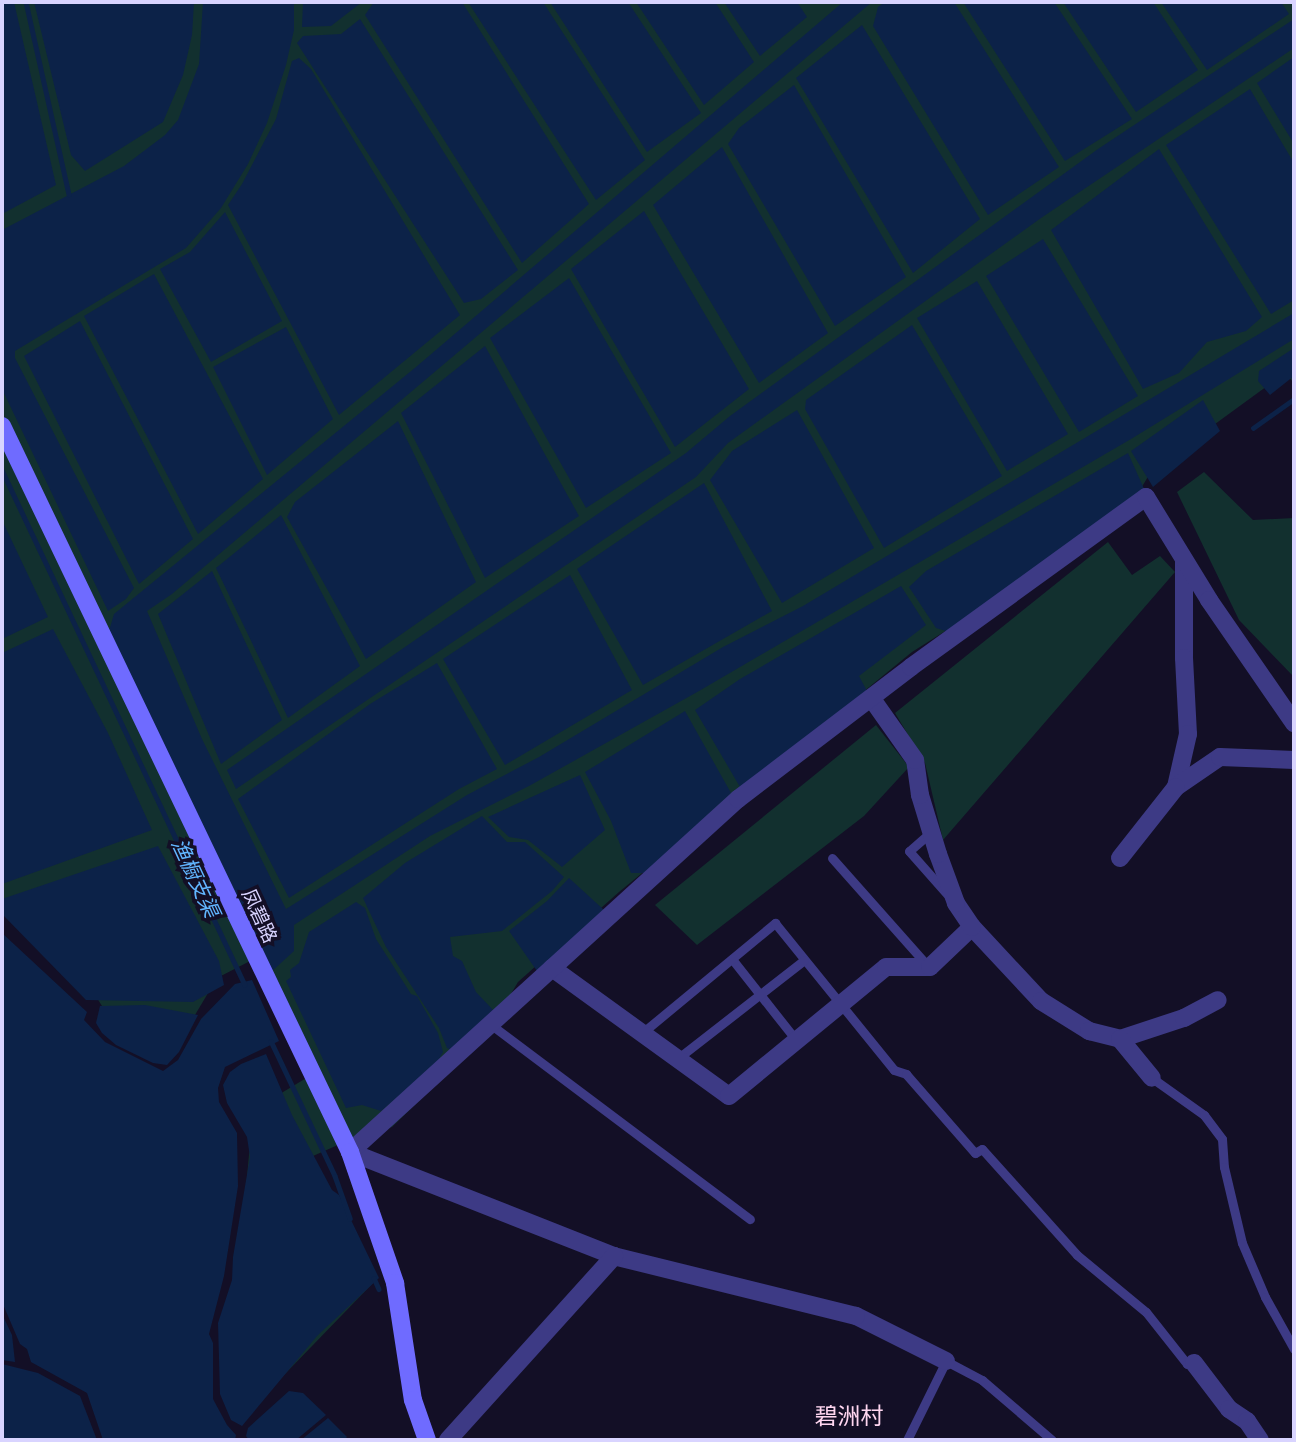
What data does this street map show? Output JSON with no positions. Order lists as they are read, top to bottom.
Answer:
{
  "streets": {
    "main road": ["凤碧路"]
  },
  "districts": ["碧洲村"],
  "water": ["渔橱支渠"]
}
